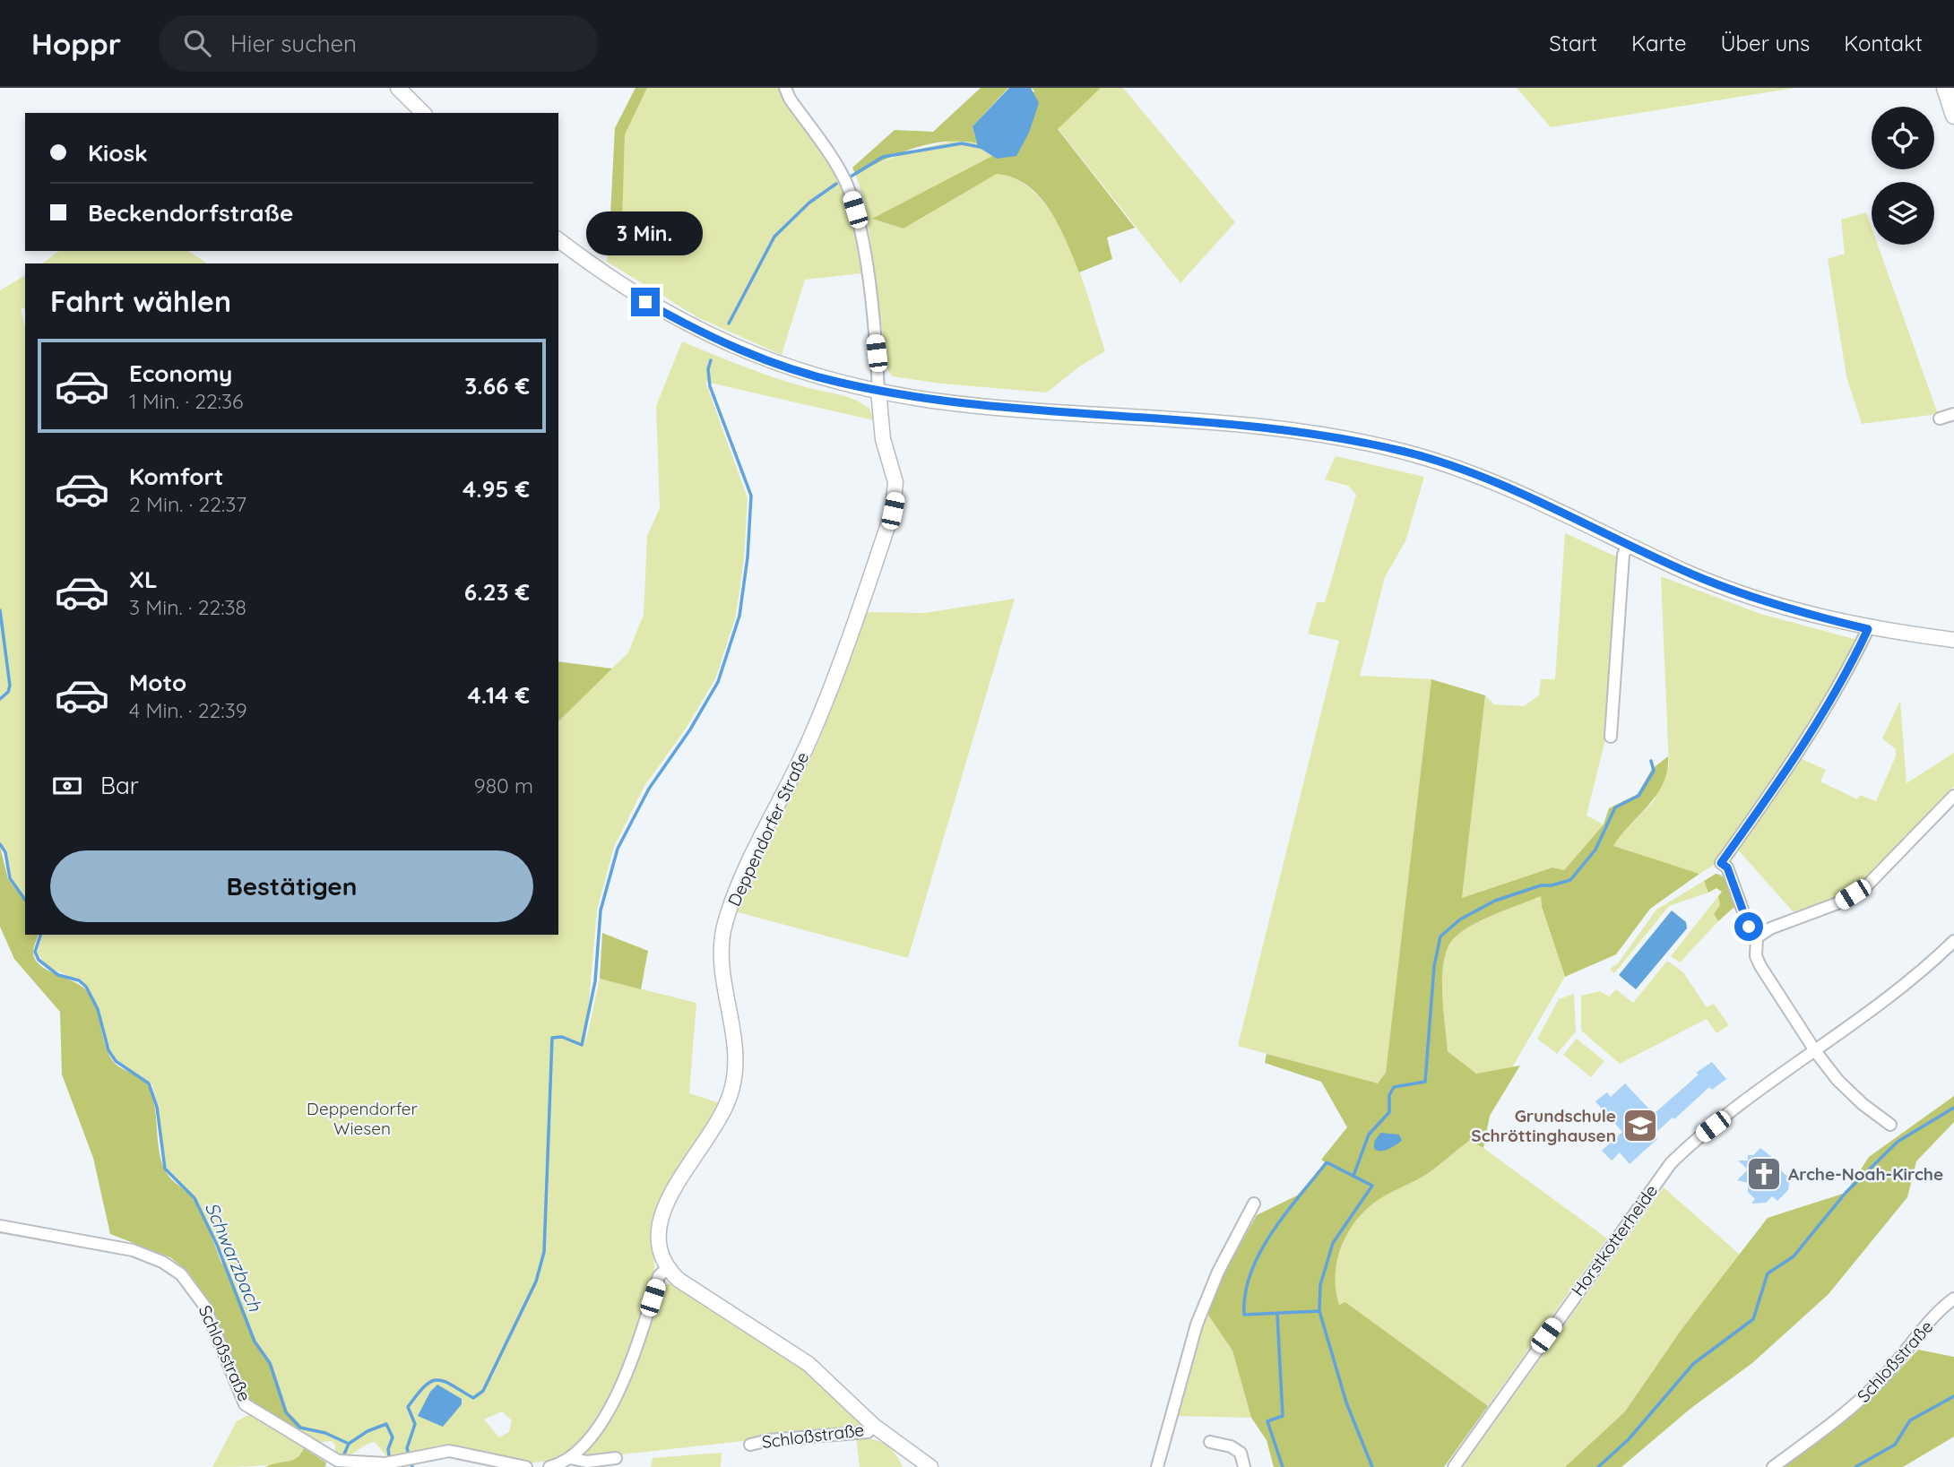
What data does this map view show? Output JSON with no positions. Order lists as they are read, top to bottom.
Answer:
{
  "streets": {
    "street": ["Deppendorfer Straße", "Horstkotterheide", "Schloßstraße"]
  },
  "water": ["Schwarzbach"],
  "parks": ["Deppendorfer Wiesen"],
  "places": {
    "school or university": ["Grundschule Schröttinghausen"],
    "church": ["Arche-Noah-Kirche"]
  },
  "page": {
    "header": "Hoppr",
    "search": "Hier suchen",
    "nav": [
      "Start",
      "Karte",
      "Über uns",
      "Kontakt"
    ],
    "banner": ["Kiosk", "Beckendorfstraße"],
    "bubble": "3 Min.",
    "heading": "Fahrt wählen",
    "list": [
      {
        "name": "Economy",
        "note": "1 Min. · 22:36",
        "value": "3.66 €"
      },
      {
        "name": "Komfort",
        "note": "2 Min. · 22:37",
        "value": "4.95 €"
      },
      {
        "name": "XL",
        "note": "3 Min. · 22:38",
        "value": "6.23 €"
      },
      {
        "name": "Moto",
        "note": "4 Min. · 22:39",
        "value": "4.14 €"
      }
    ],
    "pay": ["Bar", "980 m"],
    "buttons": "Bestätigen"
  }
}
